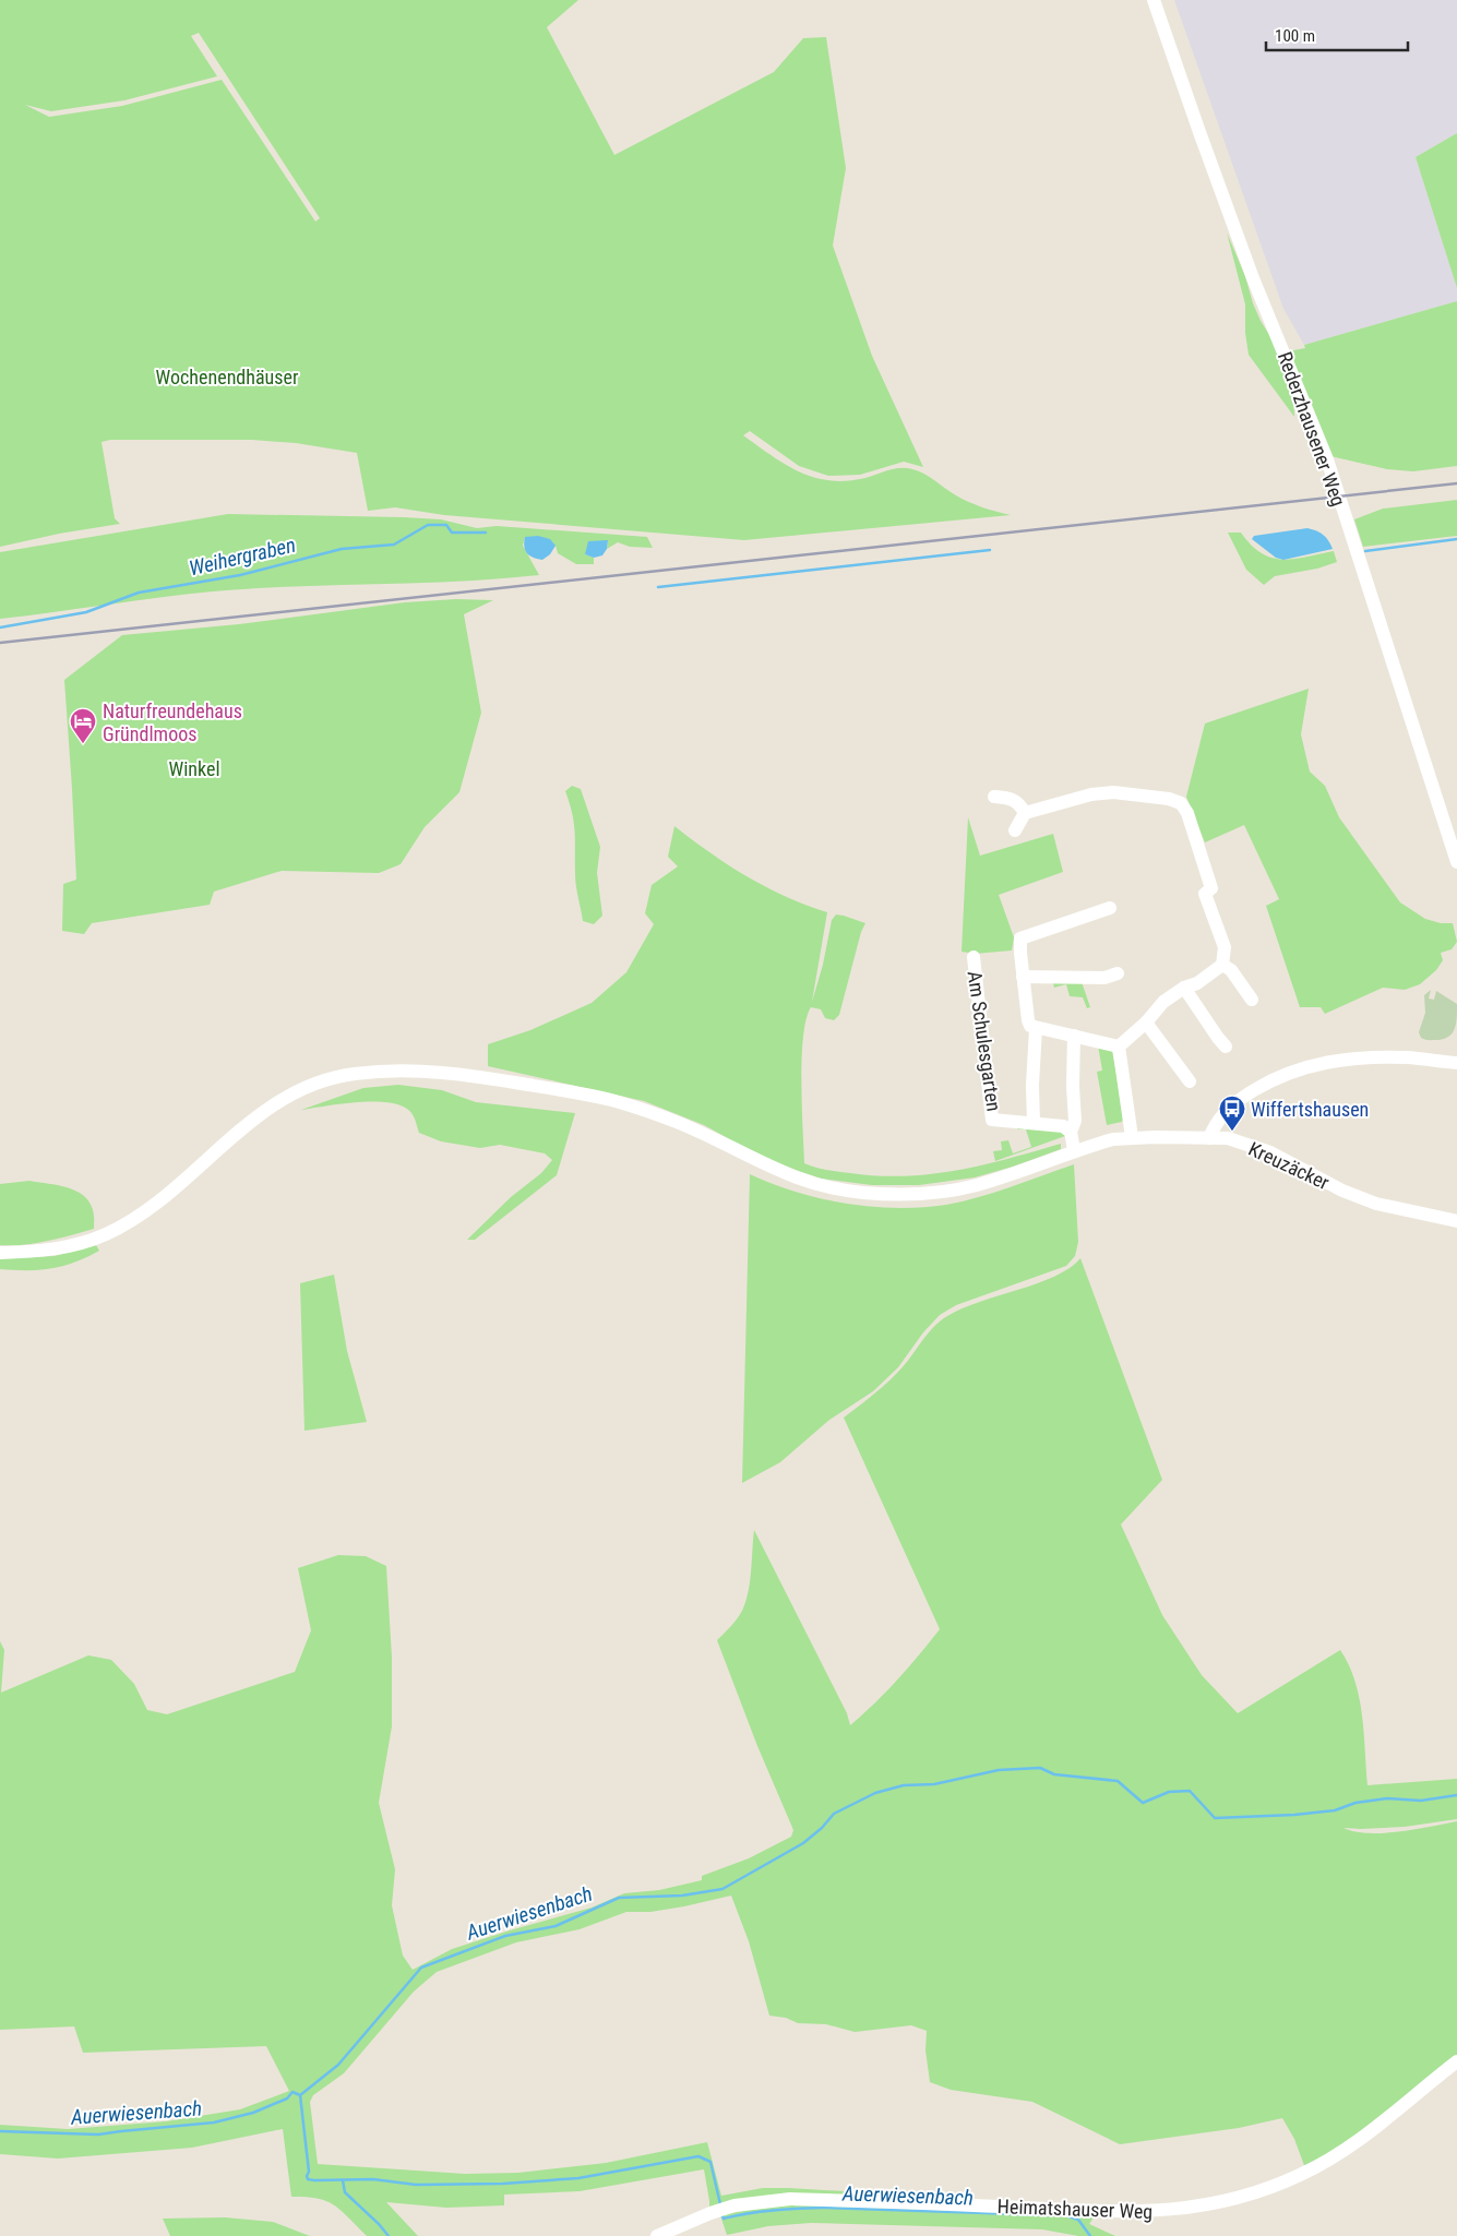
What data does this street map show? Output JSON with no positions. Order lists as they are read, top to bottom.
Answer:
{
  "streets": {
    "street": [
      "Rederzhausener Weg",
      "Am Schulesgarten",
      "Kreuzäcker",
      "Heimatshauser Weg"
    ]
  },
  "water": ["Weihergraben", "Auerwiesenbach"],
  "parks": ["Wochenendhäuser", "Winkel"],
  "places": {
    "hotel": ["Naturfreundehaus Gründlmoos"],
    "bus stop": ["Wiffertshausen"]
  },
  "scale_bar": "100 m"
}
